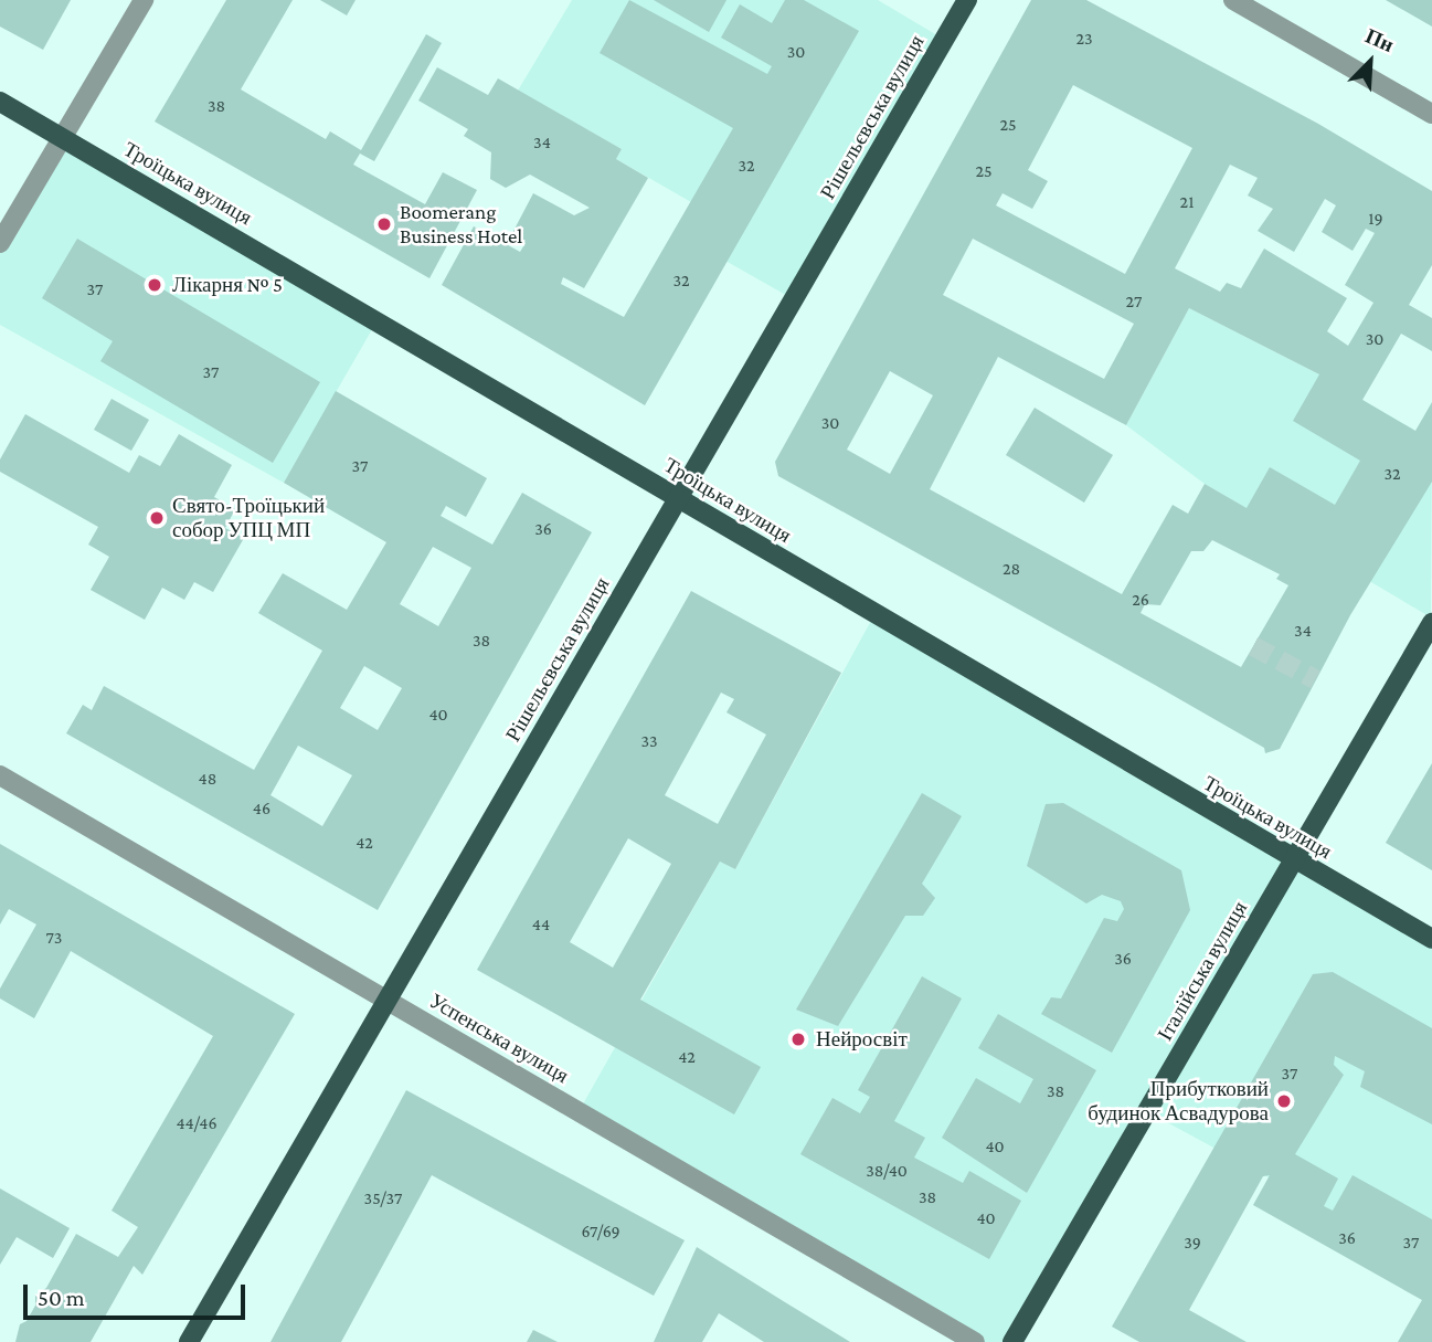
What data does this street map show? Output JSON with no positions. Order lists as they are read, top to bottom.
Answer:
{
  "streets": {
    "main road": ["Рішельєвська вулиця", "Троїцька вулиця", "Італійська вулиця"],
    "street": ["Успенська вулиця"]
  },
  "crossings": [
    ["Рішельєвська вулиця", "Троїцька вулиця"],
    ["Рішельєвська вулиця", "Успенська вулиця"],
    ["Троїцька вулиця", "Італійська вулиця"]
  ],
  "places": [
    "Boomerang Business Hotel",
    "Лікарня № 5",
    "Свято-Троїцький собор УПЦ МП",
    "Нейросвіт",
    "Прибутковий будинок Асвадурова"
  ],
  "house_numbers": [
    "23",
    "30",
    "38",
    "25",
    "34",
    "32",
    "25",
    "21",
    "19",
    "32",
    "37",
    "27",
    "30",
    "37",
    "30",
    "37",
    "32",
    "36",
    "28",
    "26",
    "34",
    "38",
    "40",
    "33",
    "48",
    "46",
    "42",
    "44",
    "73",
    "36",
    "42",
    "37",
    "38",
    "44/46",
    "40",
    "38/40",
    "38",
    "35/37",
    "40",
    "67/69",
    "36",
    "39",
    "37"
  ],
  "scale_bar": "50 m",
  "north": "top right"
}
